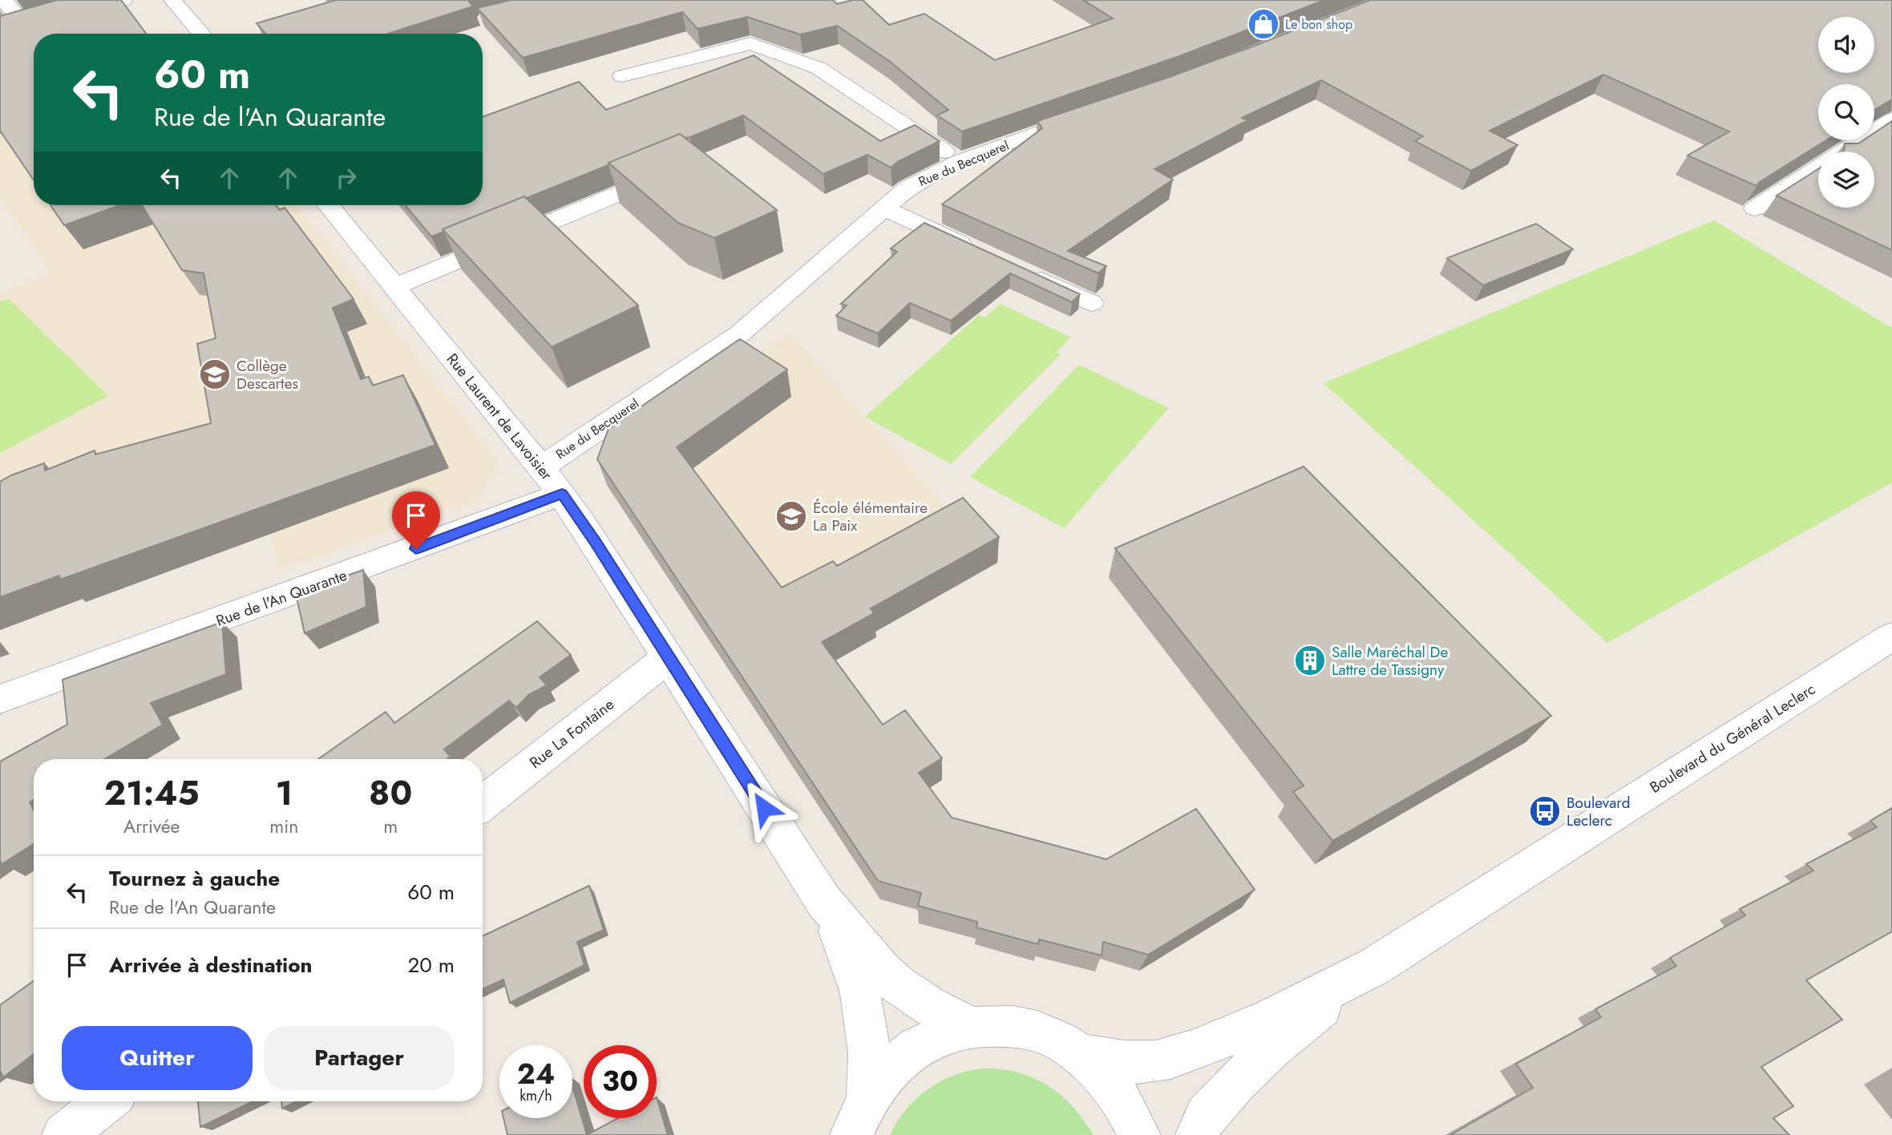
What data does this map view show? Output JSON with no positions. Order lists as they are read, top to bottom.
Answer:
{
  "streets": {
    "street": [
      "Rue du Becquerel",
      "Rue Laurent de Lavoisier",
      "Rue de l'An Quarante",
      "Rue La Fontaine",
      "Boulevard du Général Leclerc"
    ]
  },
  "crossings": [
    ["Rue du Becquerel", "Rue Laurent de Lavoisier"],
    ["Rue Laurent de Lavoisier", "Rue de l'An Quarante"],
    ["Rue Laurent de Lavoisier", "Rue La Fontaine"]
  ],
  "places": {
    "shop": ["Le bon shop"],
    "school or university": ["Collège Descartes", "École élémentaire La Paix"],
    "building": ["Salle Maréchal De Lattre de Tassigny"],
    "bus stop": ["Boulevard Leclerc"]
  },
  "page": {
    "turn": ["60 m", "Rue de l'An Quarante"],
    "eta": [
      "21:45",
      "Arrivée",
      "1",
      "min",
      "80",
      "m"
    ],
    "list": [
      {
        "name": "Tournez à gauche",
        "note": "Rue de l'An Quarante",
        "value": "60 m"
      },
      {
        "name": "Arrivée à destination",
        "value": "20 m"
      }
    ],
    "buttons": ["Quitter", "Partager"],
    "speed": "24 km/h",
    "limit": "30"
  }
}
